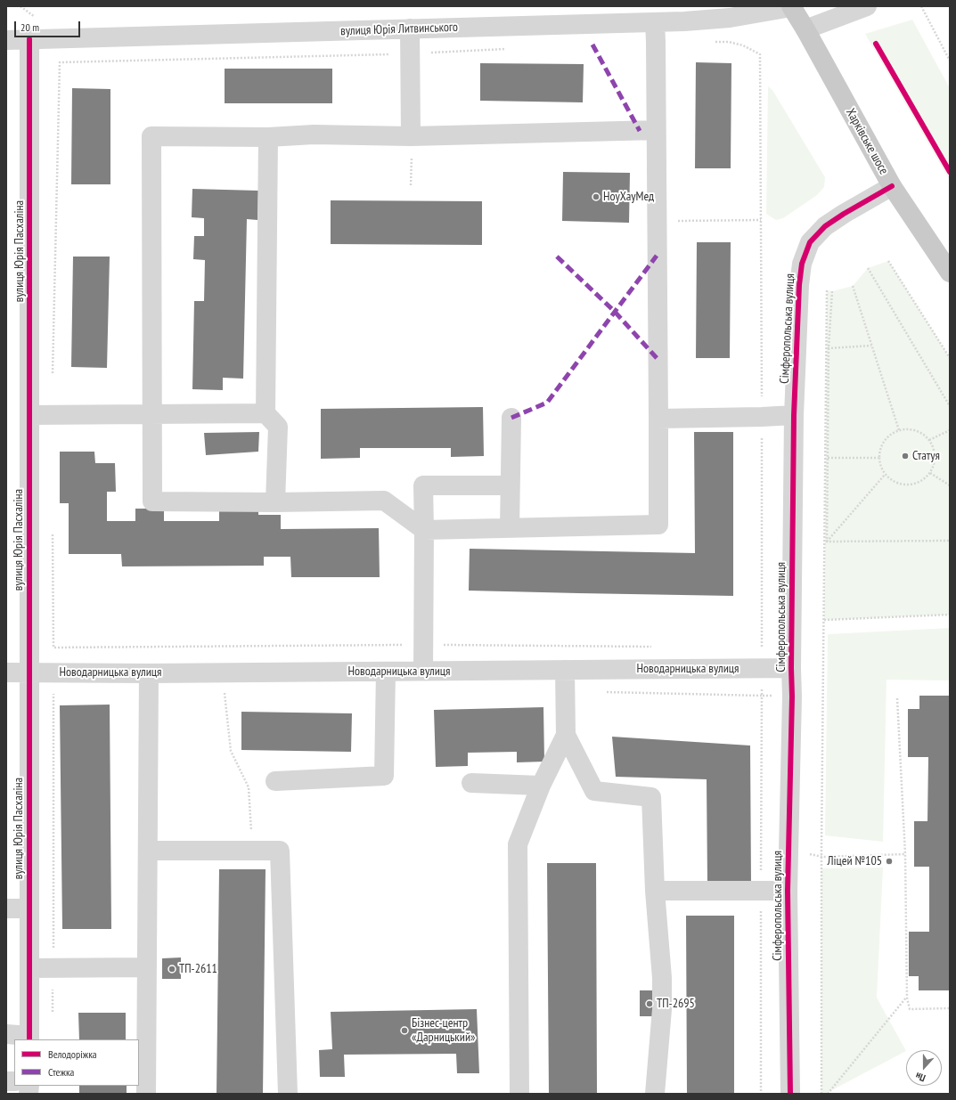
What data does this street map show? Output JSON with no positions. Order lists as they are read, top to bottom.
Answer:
{
  "streets": {
    "main road": ["Харківське шосе"],
    "street": [
      "вулиця Юрія Литвинського",
      "вулиця Юрія Пасхаліна",
      "Сімферопольська вулиця",
      "Новодарницька вулиця"
    ]
  },
  "crossings": [
    ["вулиця Юрія Литвинського", "Харківське шосе"],
    ["вулиця Юрія Литвинського", "вулиця Юрія Пасхаліна"],
    ["Харківське шосе", "Сімферопольська вулиця"],
    ["вулиця Юрія Пасхаліна", "Новодарницька вулиця"],
    ["Сімферопольська вулиця", "Новодарницька вулиця"]
  ],
  "places": [
    "НоуХауМед",
    "Статуя",
    "Ліцей №105",
    "ТП-2611",
    "ТП-2695",
    "Бізнес-центр «Дарницький»"
  ],
  "legend": ["Велодоріжка", "Стежка"],
  "scale_bar": "20 m",
  "north": "bottom"
}
